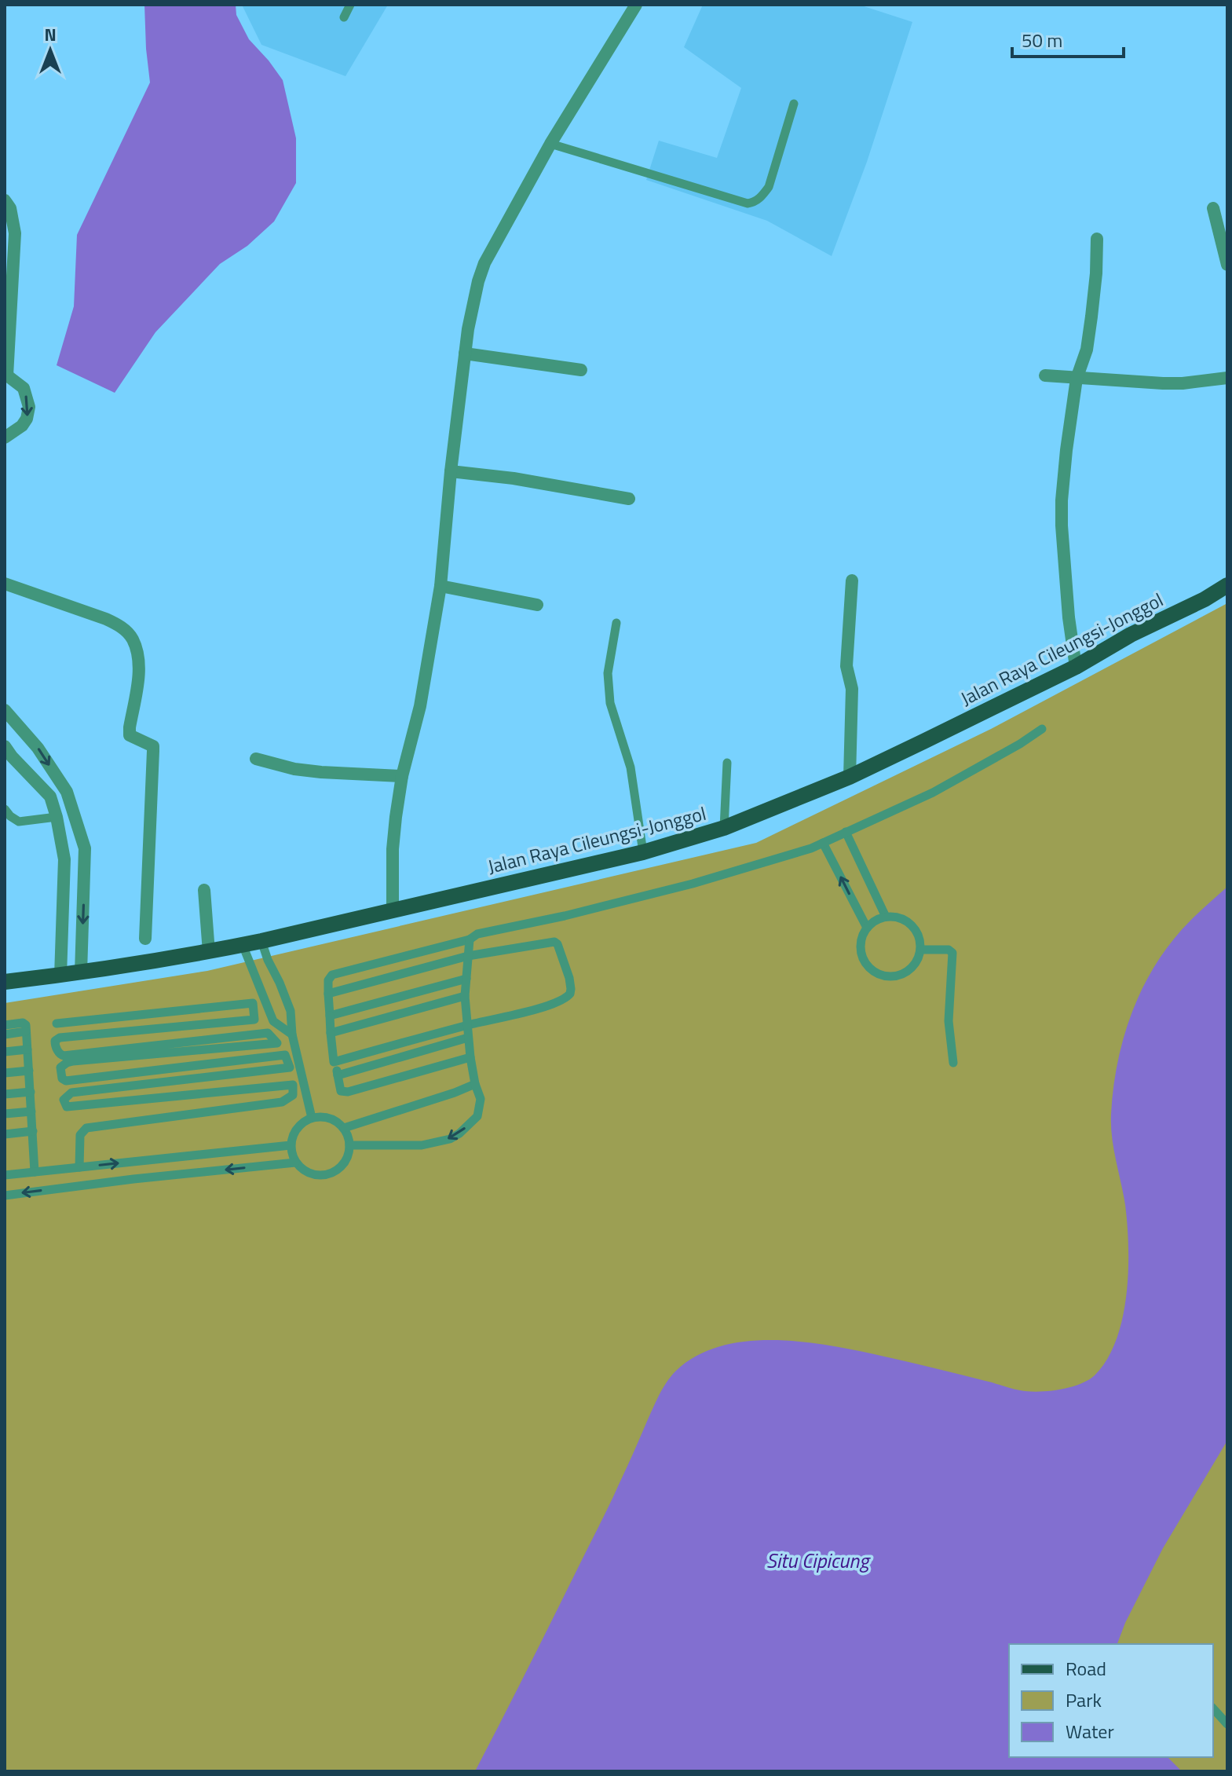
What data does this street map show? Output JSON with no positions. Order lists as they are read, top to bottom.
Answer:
{
  "streets": {
    "main road": ["Jalan Raya Cileungsi-Jonggol"]
  },
  "water": ["Situ Cipicung"],
  "legend": ["Road", "Park", "Water"],
  "scale_bar": "50 m",
  "north": "top"
}
